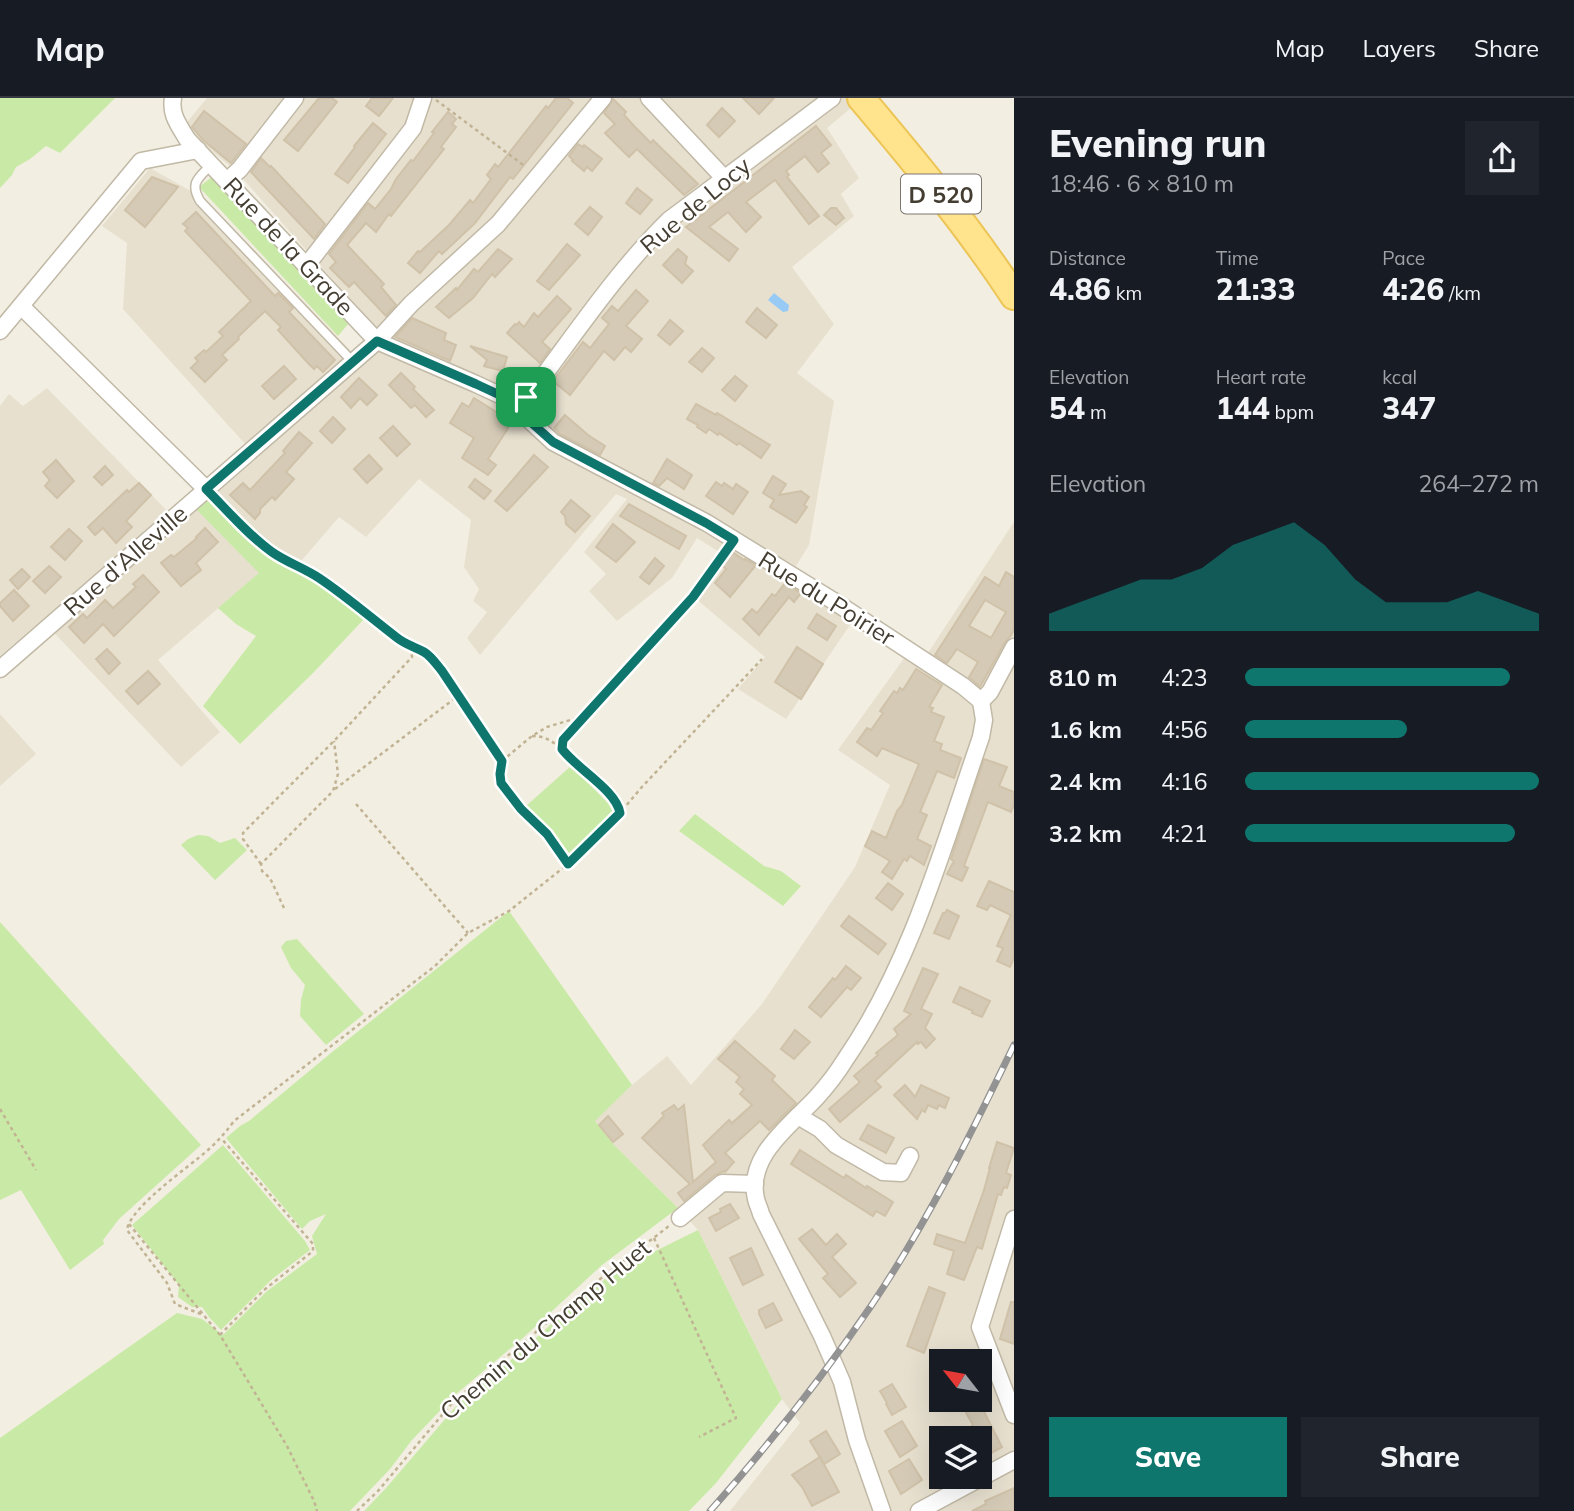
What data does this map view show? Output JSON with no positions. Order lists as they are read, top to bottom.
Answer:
{
  "streets": {
    "main road": ["D 520"],
    "street": [
      "Rue de Locy",
      "Rue de la Grade",
      "Rue d'Alleville",
      "Rue du Poirier"
    ],
    "path": ["Chemin du Champ Huet"]
  },
  "crossings": [
    ["Rue de Locy", "Rue de la Grade"],
    ["Rue de Locy", "Rue du Poirier"],
    ["Rue de la Grade", "Rue d'Alleville"],
    ["Rue de la Grade", "Rue du Poirier"]
  ],
  "north": "top left",
  "page": {
    "header": "Map",
    "nav": ["Map", "Layers", "Share"],
    "heading": ["Evening run", "18:46 · 6 × 810 m"],
    "stats": [
      ["Distance", "4.86 km"],
      ["Time", "21:33"],
      ["Pace", "4:26 /km"],
      ["Elevation", "54 m"],
      ["Heart rate", "144 bpm"],
      ["kcal", "347"]
    ],
    "chart": ["Elevation", "264–272 m"],
    "list": [
      {
        "name": "810 m",
        "note": "4:23"
      },
      {
        "name": "1.6 km",
        "note": "4:56"
      },
      {
        "name": "2.4 km",
        "note": "4:16"
      },
      {
        "name": "3.2 km",
        "note": "4:21"
      }
    ],
    "buttons": ["Save", "Share"]
  }
}
